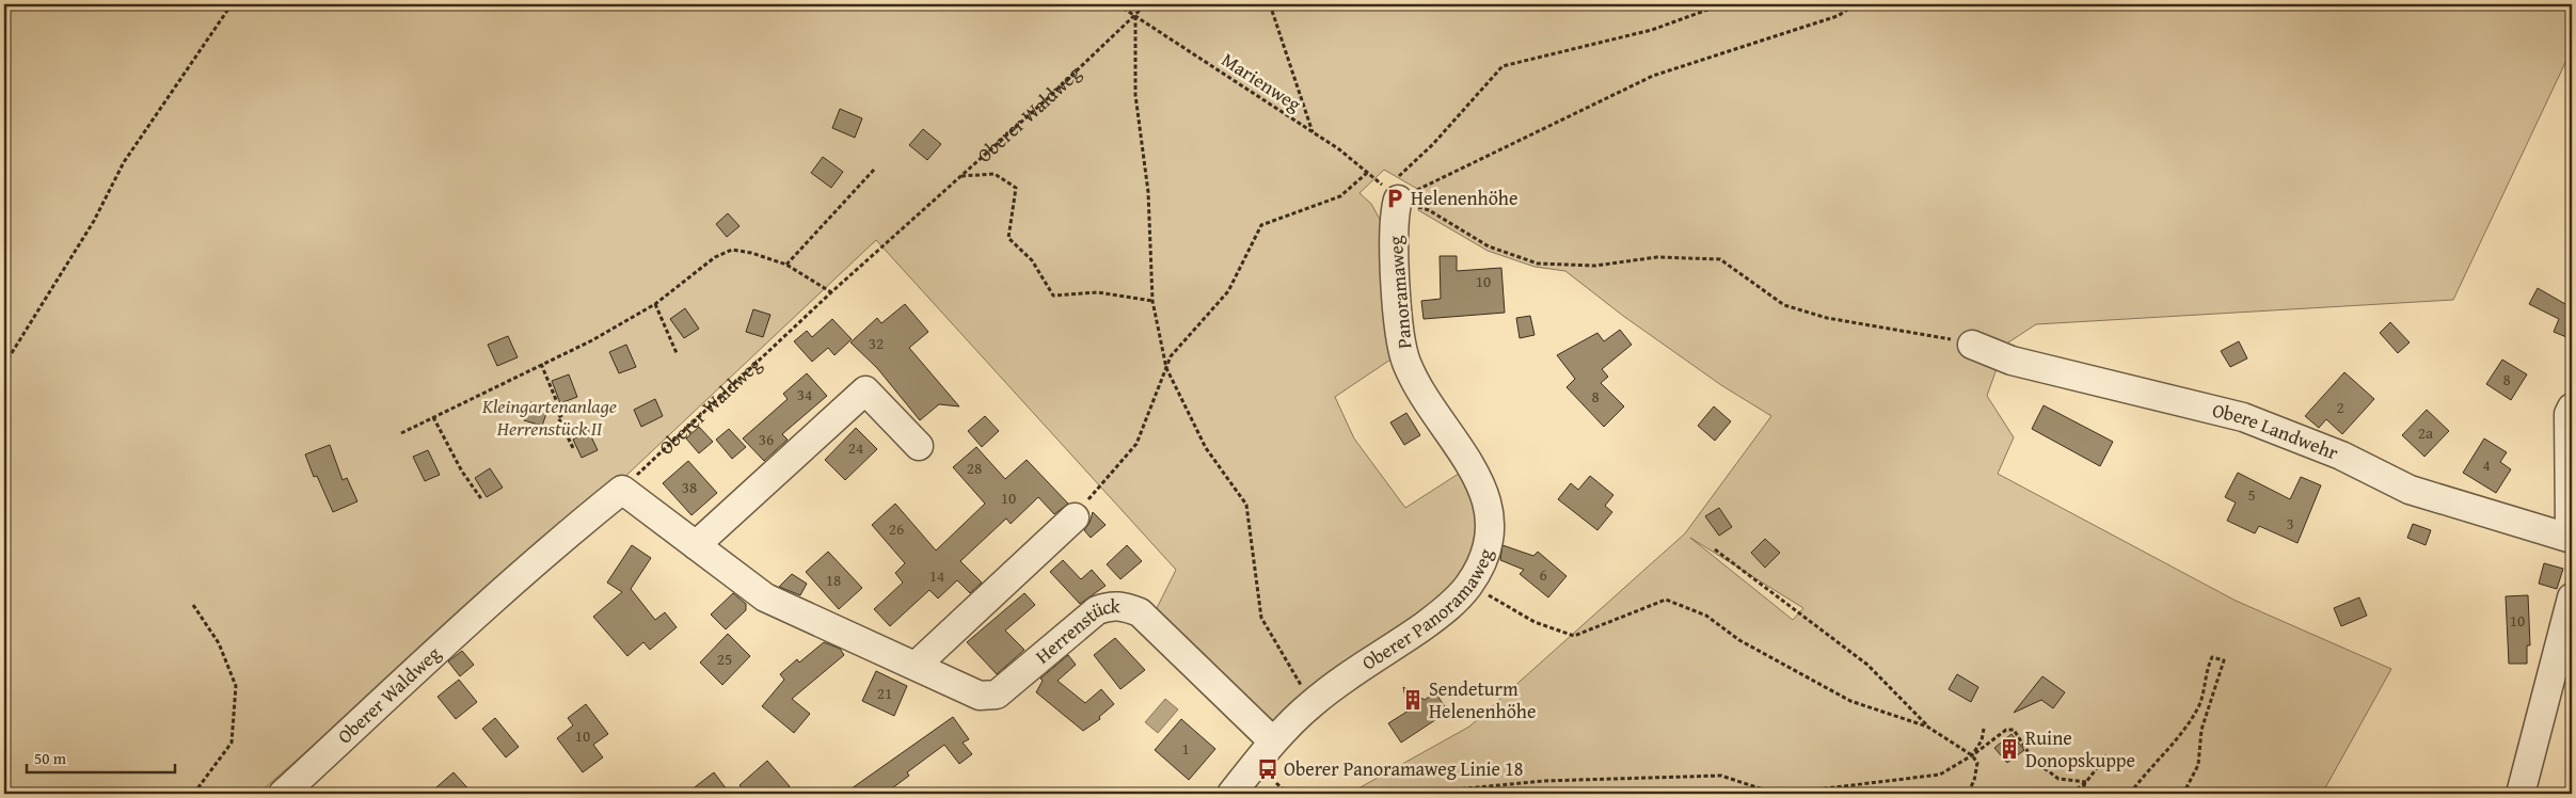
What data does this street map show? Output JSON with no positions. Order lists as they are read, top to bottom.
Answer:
{
  "streets": {
    "street": [
      "Oberer Waldweg",
      "Panoramaweg",
      "Obere Landwehr",
      "Oberer Panoramaweg",
      "Herrenstück"
    ],
    "path": ["Marienweg"]
  },
  "crossings": [
    ["Marienweg", "Oberer Waldweg"],
    ["Marienweg", "Panoramaweg"],
    ["Marienweg", "Obere Landwehr"],
    ["Oberer Waldweg", "Herrenstück"],
    ["Panoramaweg", "Oberer Panoramaweg"],
    ["Oberer Panoramaweg", "Herrenstück"]
  ],
  "parks": ["Kleingartenanlage Herrenstück II"],
  "places": {
    "parking": ["Helenenhöhe"],
    "building": ["Sendeturm Helenenhöhe", "Ruine Donopskuppe"],
    "bus stop": ["Oberer Panoramaweg Linie 18"]
  },
  "house_numbers": [
    "10",
    "32",
    "8",
    "34",
    "8",
    "2",
    "2a",
    "36",
    "24",
    "4",
    "28",
    "38",
    "5",
    "10",
    "3",
    "26",
    "6",
    "14",
    "18",
    "10",
    "25",
    "21",
    "10",
    "1"
  ],
  "scale_bar": "50 m"
}
